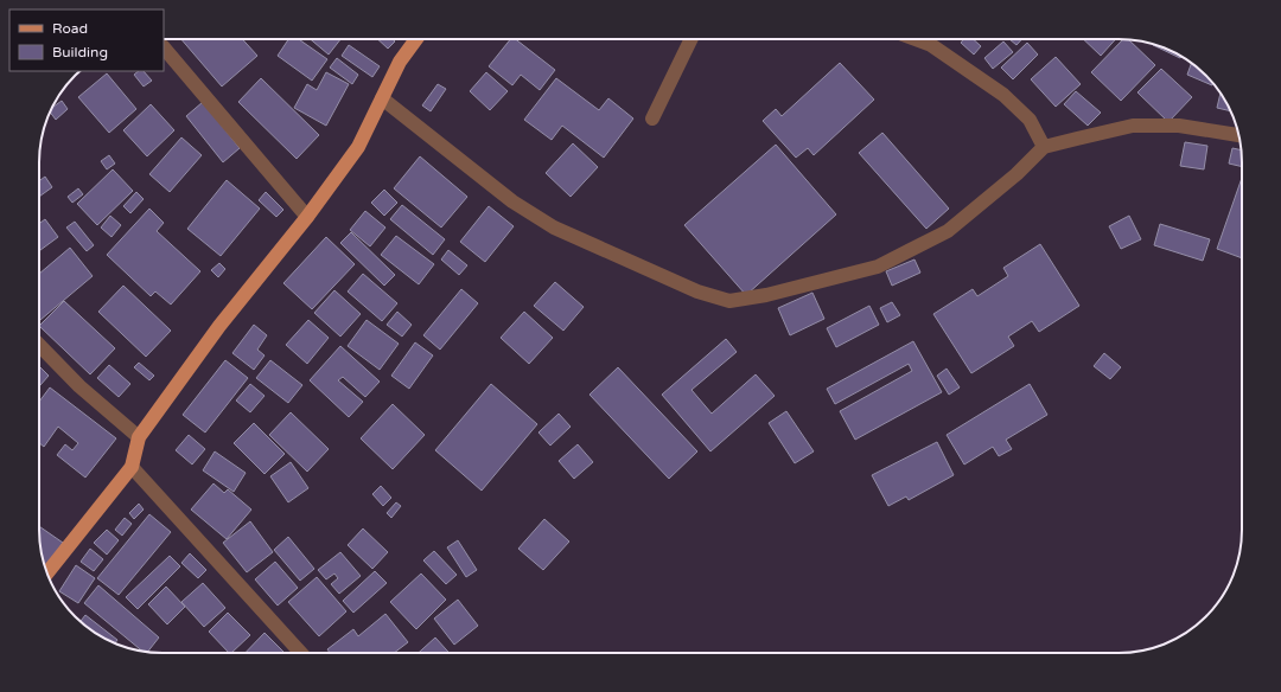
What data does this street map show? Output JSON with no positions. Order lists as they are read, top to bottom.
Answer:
{
  "legend": ["Road", "Building"]
}
